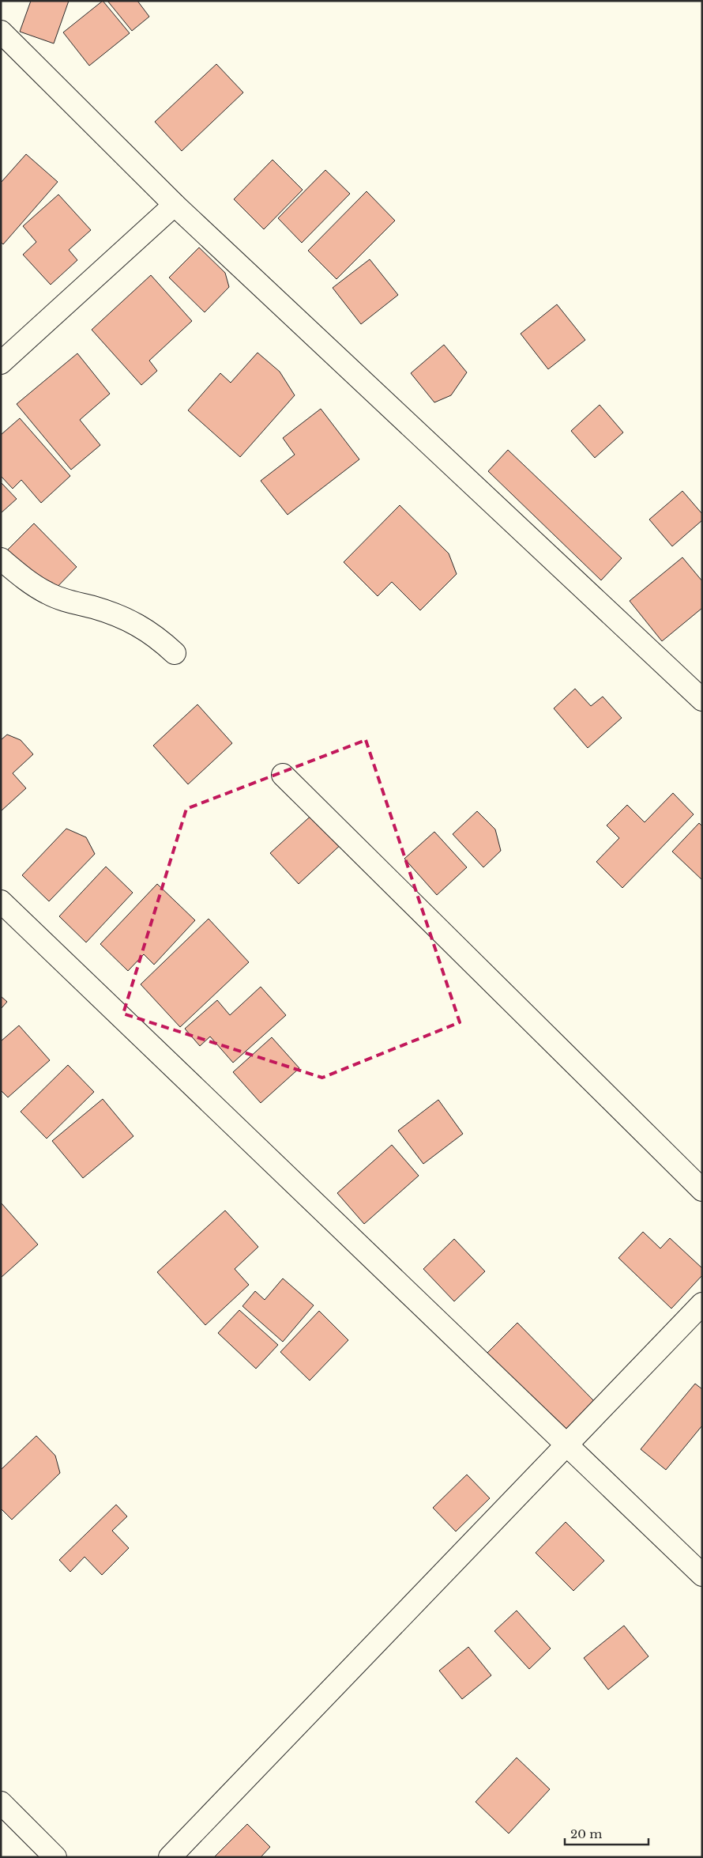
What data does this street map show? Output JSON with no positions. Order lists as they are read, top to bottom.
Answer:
{
  "scale_bar": "20 m"
}
